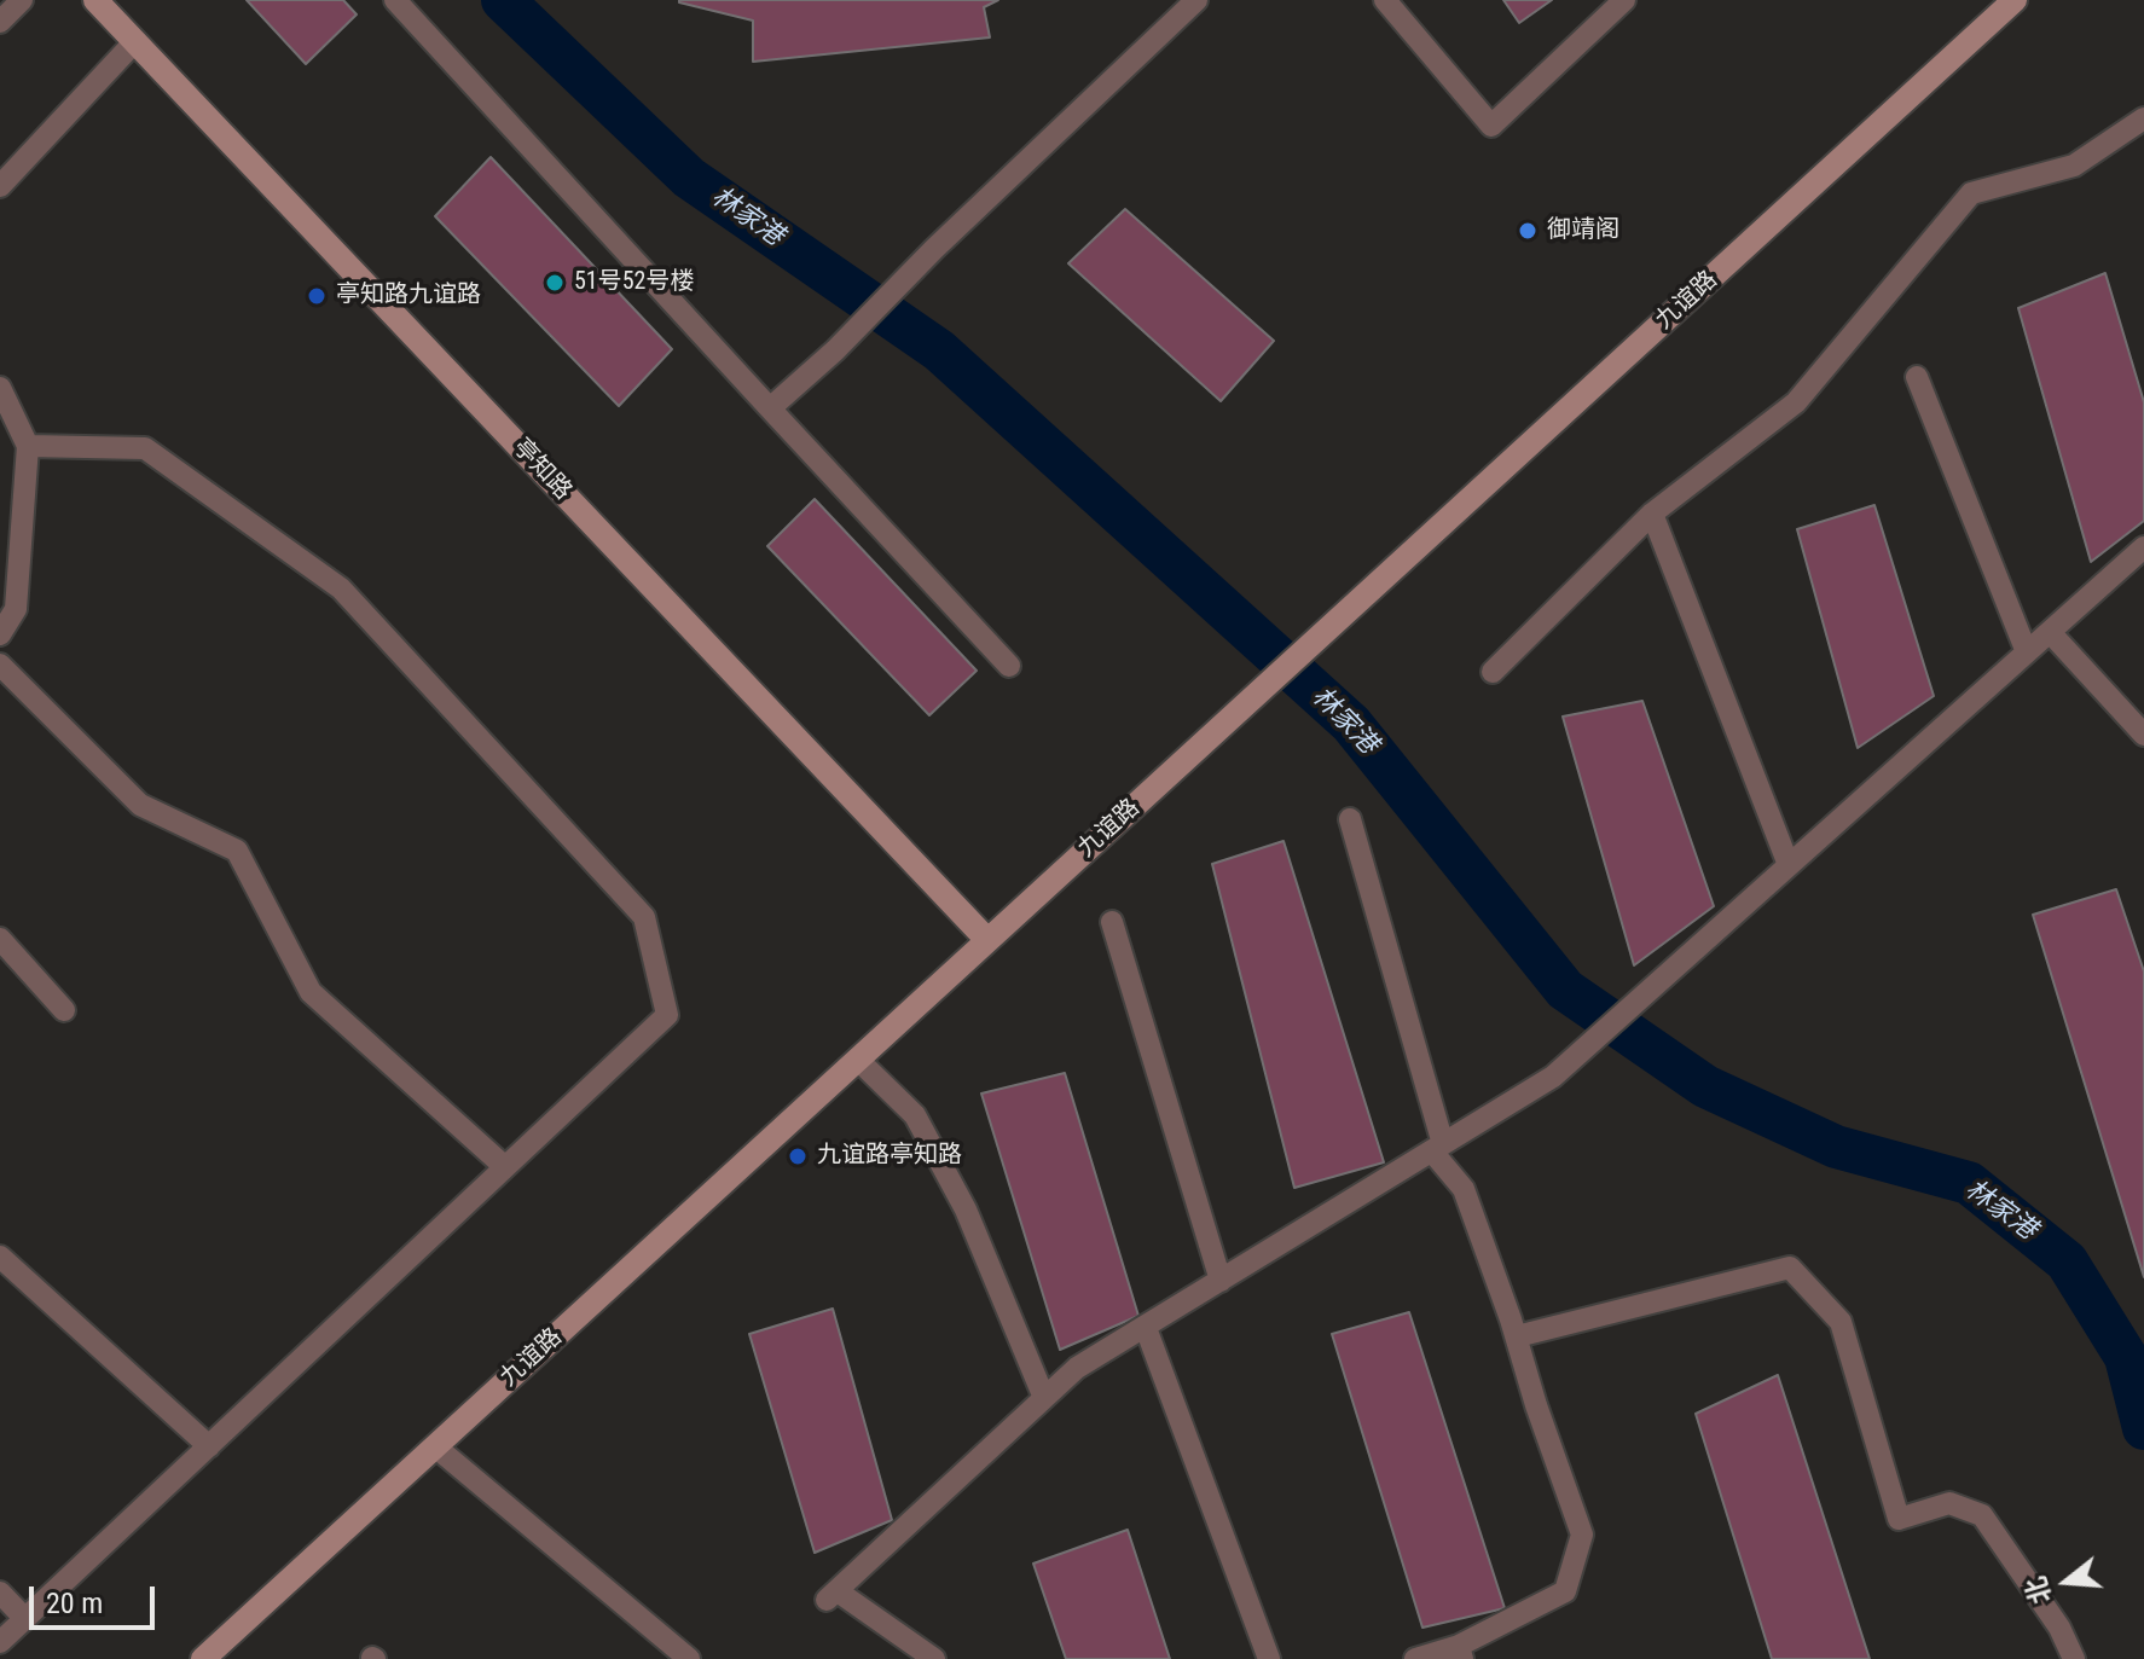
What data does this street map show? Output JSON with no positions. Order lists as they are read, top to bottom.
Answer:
{
  "streets": {
    "street": ["九谊路", "亭知路"]
  },
  "crossings": [
    ["九谊路", "亭知路"]
  ],
  "water": ["林家港"],
  "places": [
    "御靖阁",
    "51号52号楼",
    "亭知路九谊路",
    "九谊路亭知路"
  ],
  "scale_bar": "20 m",
  "north": "left"
}
